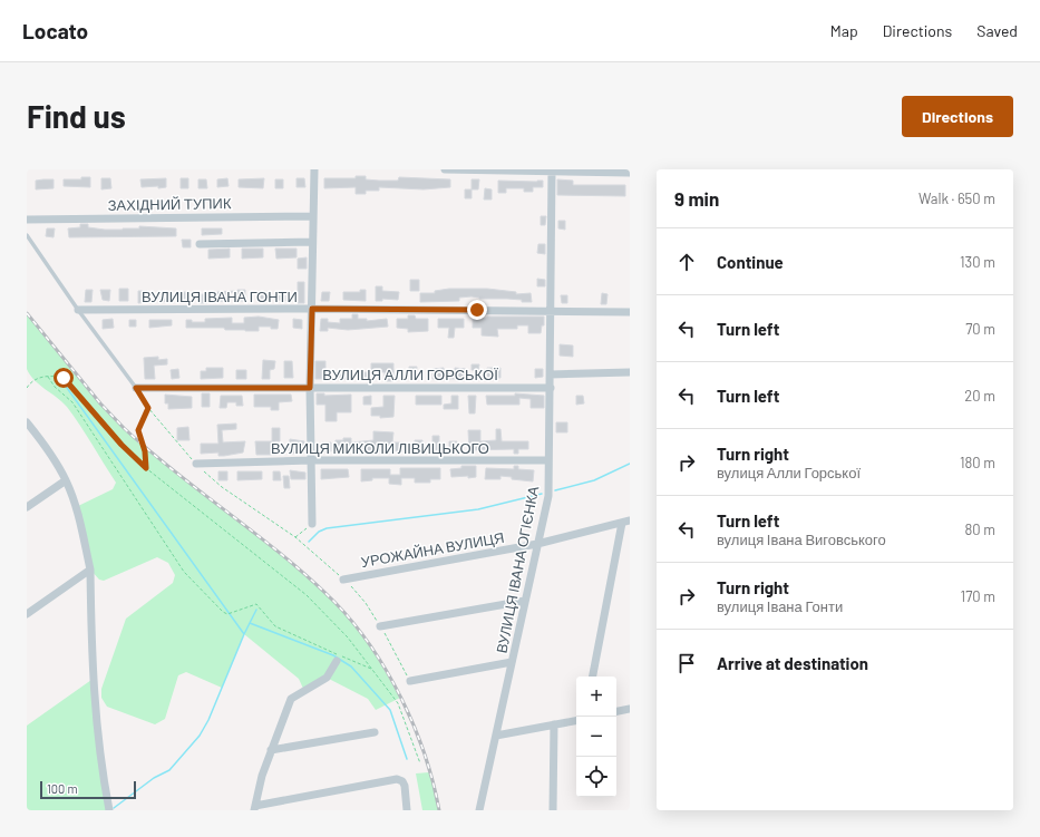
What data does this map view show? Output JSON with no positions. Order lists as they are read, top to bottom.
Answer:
{
  "streets": {
    "street": [
      "ЗАХІДНИЙ ТУПИК",
      "ВУЛИЦЯ ІВАНА ГОНТИ",
      "ВУЛИЦЯ АЛЛИ ГОРСЬКОЇ",
      "ВУЛИЦЯ МИКОЛИ ЛІВИЦЬКОГО",
      "УРОЖАЙНА ВУЛИЦЯ",
      "ВУЛИЦЯ ІВАНА ОГІЄНКА"
    ]
  },
  "crossings": [
    ["ВУЛИЦЯ ІВАНА ГОНТИ", "ВУЛИЦЯ ІВАНА ОГІЄНКА"],
    ["ВУЛИЦЯ АЛЛИ ГОРСЬКОЇ", "ВУЛИЦЯ ІВАНА ОГІЄНКА"],
    ["ВУЛИЦЯ МИКОЛИ ЛІВИЦЬКОГО", "ВУЛИЦЯ ІВАНА ОГІЄНКА"],
    ["УРОЖАЙНА ВУЛИЦЯ", "ВУЛИЦЯ ІВАНА ОГІЄНКА"]
  ],
  "scale_bar": "100 m",
  "page": {
    "header": "Locato",
    "nav": ["Map", "Directions", "Saved"],
    "buttons": "Directions",
    "title": "Find us",
    "heading": ["9 min", "Walk · 650 m"],
    "list": [
      ["Continue", "130 m"],
      ["Turn left", "70 m"],
      ["Turn left", "20 m"],
      ["Turn right", "вулиця Алли Горської", "180 m"],
      ["Turn left", "вулиця Івана Виговського", "80 m"],
      ["Turn right", "вулиця Івана Гонти", "170 m"],
      "Arrive at destination"
    ],
    "map_buttons": ["+", "−"],
    "scale": "100 m"
  }
}
